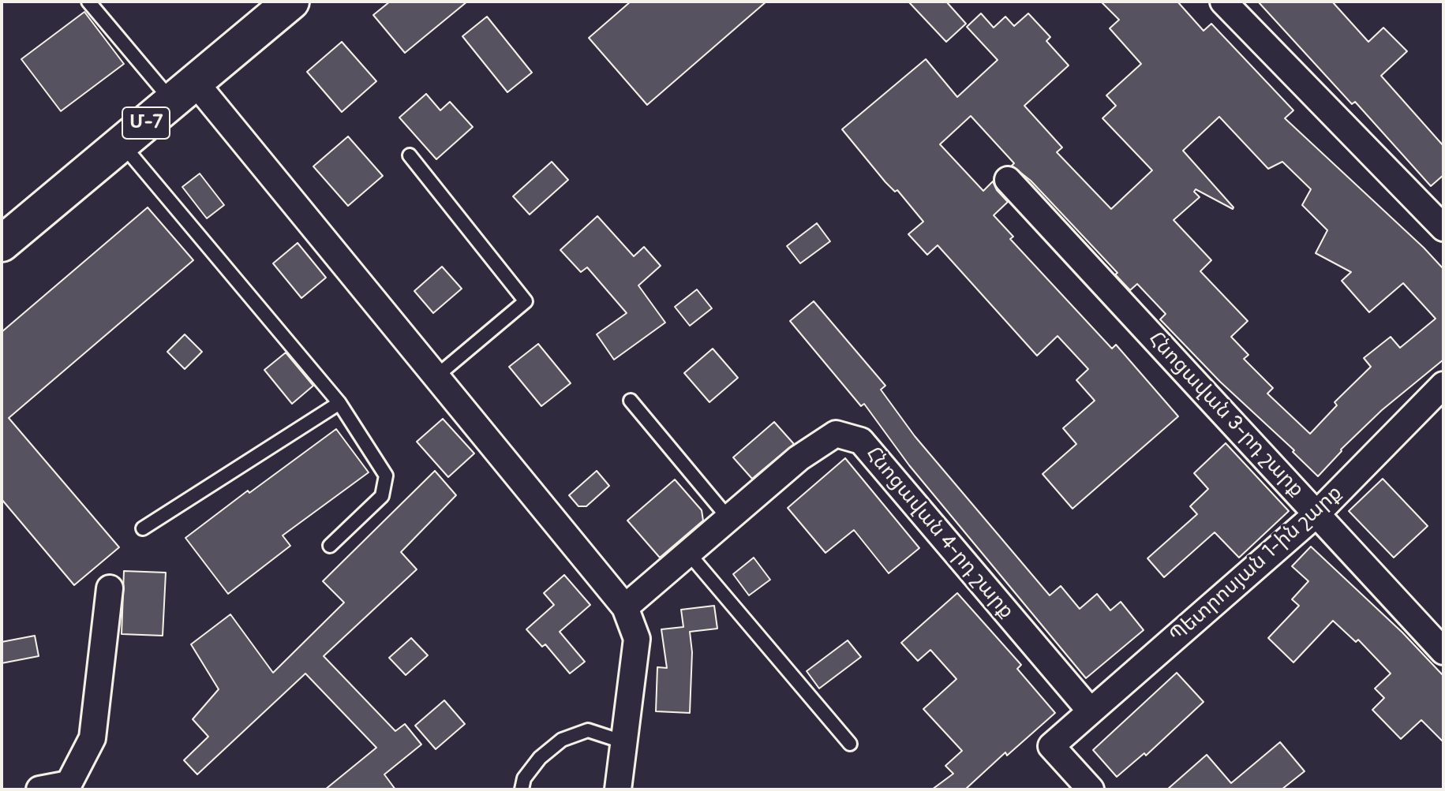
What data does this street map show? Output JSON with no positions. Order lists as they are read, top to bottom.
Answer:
{
  "streets": {
    "highway": ["Մ-7"],
    "street": ["Հնոցավան 3-րդ շարք", "Հնոցավան 4-րդ շարք", "Պետրոսյան 1-ին շարք"]
  },
  "crossings": [
    ["Հնոցավան 3-րդ շարք", "Պետրոսյան 1-ին շարք"],
    ["Հնոցավան 4-րդ շարք", "Պետրոսյան 1-ին շարք"]
  ]
}
